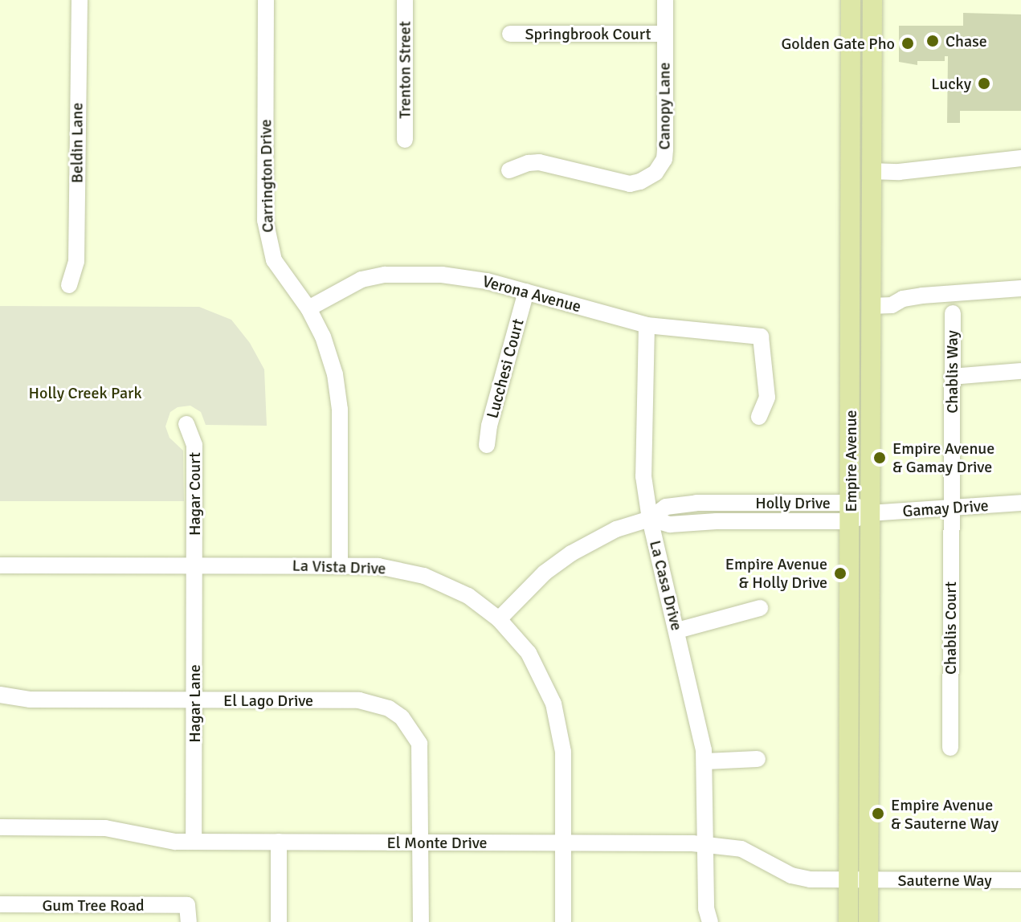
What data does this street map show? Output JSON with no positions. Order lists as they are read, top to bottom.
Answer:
{
  "streets": {
    "main road": ["Empire Avenue"],
    "street": [
      "Springbrook Court",
      "Trenton Street",
      "Canopy Lane",
      "Beldin Lane",
      "Carrington Drive",
      "Verona Avenue",
      "Lucchesi Court",
      "Chablis Way",
      "Hagar Court",
      "Holly Drive",
      "Gamay Drive",
      "La Vista Drive",
      "La Casa Drive",
      "Chablis Court",
      "El Lago Drive",
      "Hagar Lane",
      "El Monte Drive",
      "Sauterne Way",
      "Gum Tree Road"
    ]
  },
  "crossings": [
    ["Springbrook Court", "Canopy Lane"],
    ["Carrington Drive", "Verona Avenue"],
    ["Carrington Drive", "La Vista Drive"],
    ["Verona Avenue", "Lucchesi Court"],
    ["Verona Avenue", "La Casa Drive"],
    ["Chablis Way", "Gamay Drive"],
    ["Chablis Way", "Chablis Court"],
    ["Empire Avenue", "Holly Drive"],
    ["Empire Avenue", "Gamay Drive"],
    ["Empire Avenue", "El Monte Drive"],
    ["Empire Avenue", "Sauterne Way"],
    ["Hagar Court", "La Vista Drive"],
    ["Hagar Court", "Hagar Lane"],
    ["Holly Drive", "Gamay Drive"],
    ["Holly Drive", "La Vista Drive"],
    ["Holly Drive", "La Casa Drive"],
    ["Gamay Drive", "Chablis Court"],
    ["La Vista Drive", "Hagar Lane"],
    ["La Vista Drive", "El Monte Drive"],
    ["La Casa Drive", "El Monte Drive"],
    ["El Lago Drive", "Hagar Lane"],
    ["El Lago Drive", "El Monte Drive"],
    ["Hagar Lane", "El Monte Drive"],
    ["El Monte Drive", "Sauterne Way"]
  ],
  "parks": ["Holly Creek Park"],
  "places": [
    "Chase",
    "Golden Gate Pho",
    "Lucky",
    "Empire Avenue & Gamay Drive",
    "Empire Avenue & Holly Drive",
    "Empire Avenue & Sauterne Way"
  ]
}
